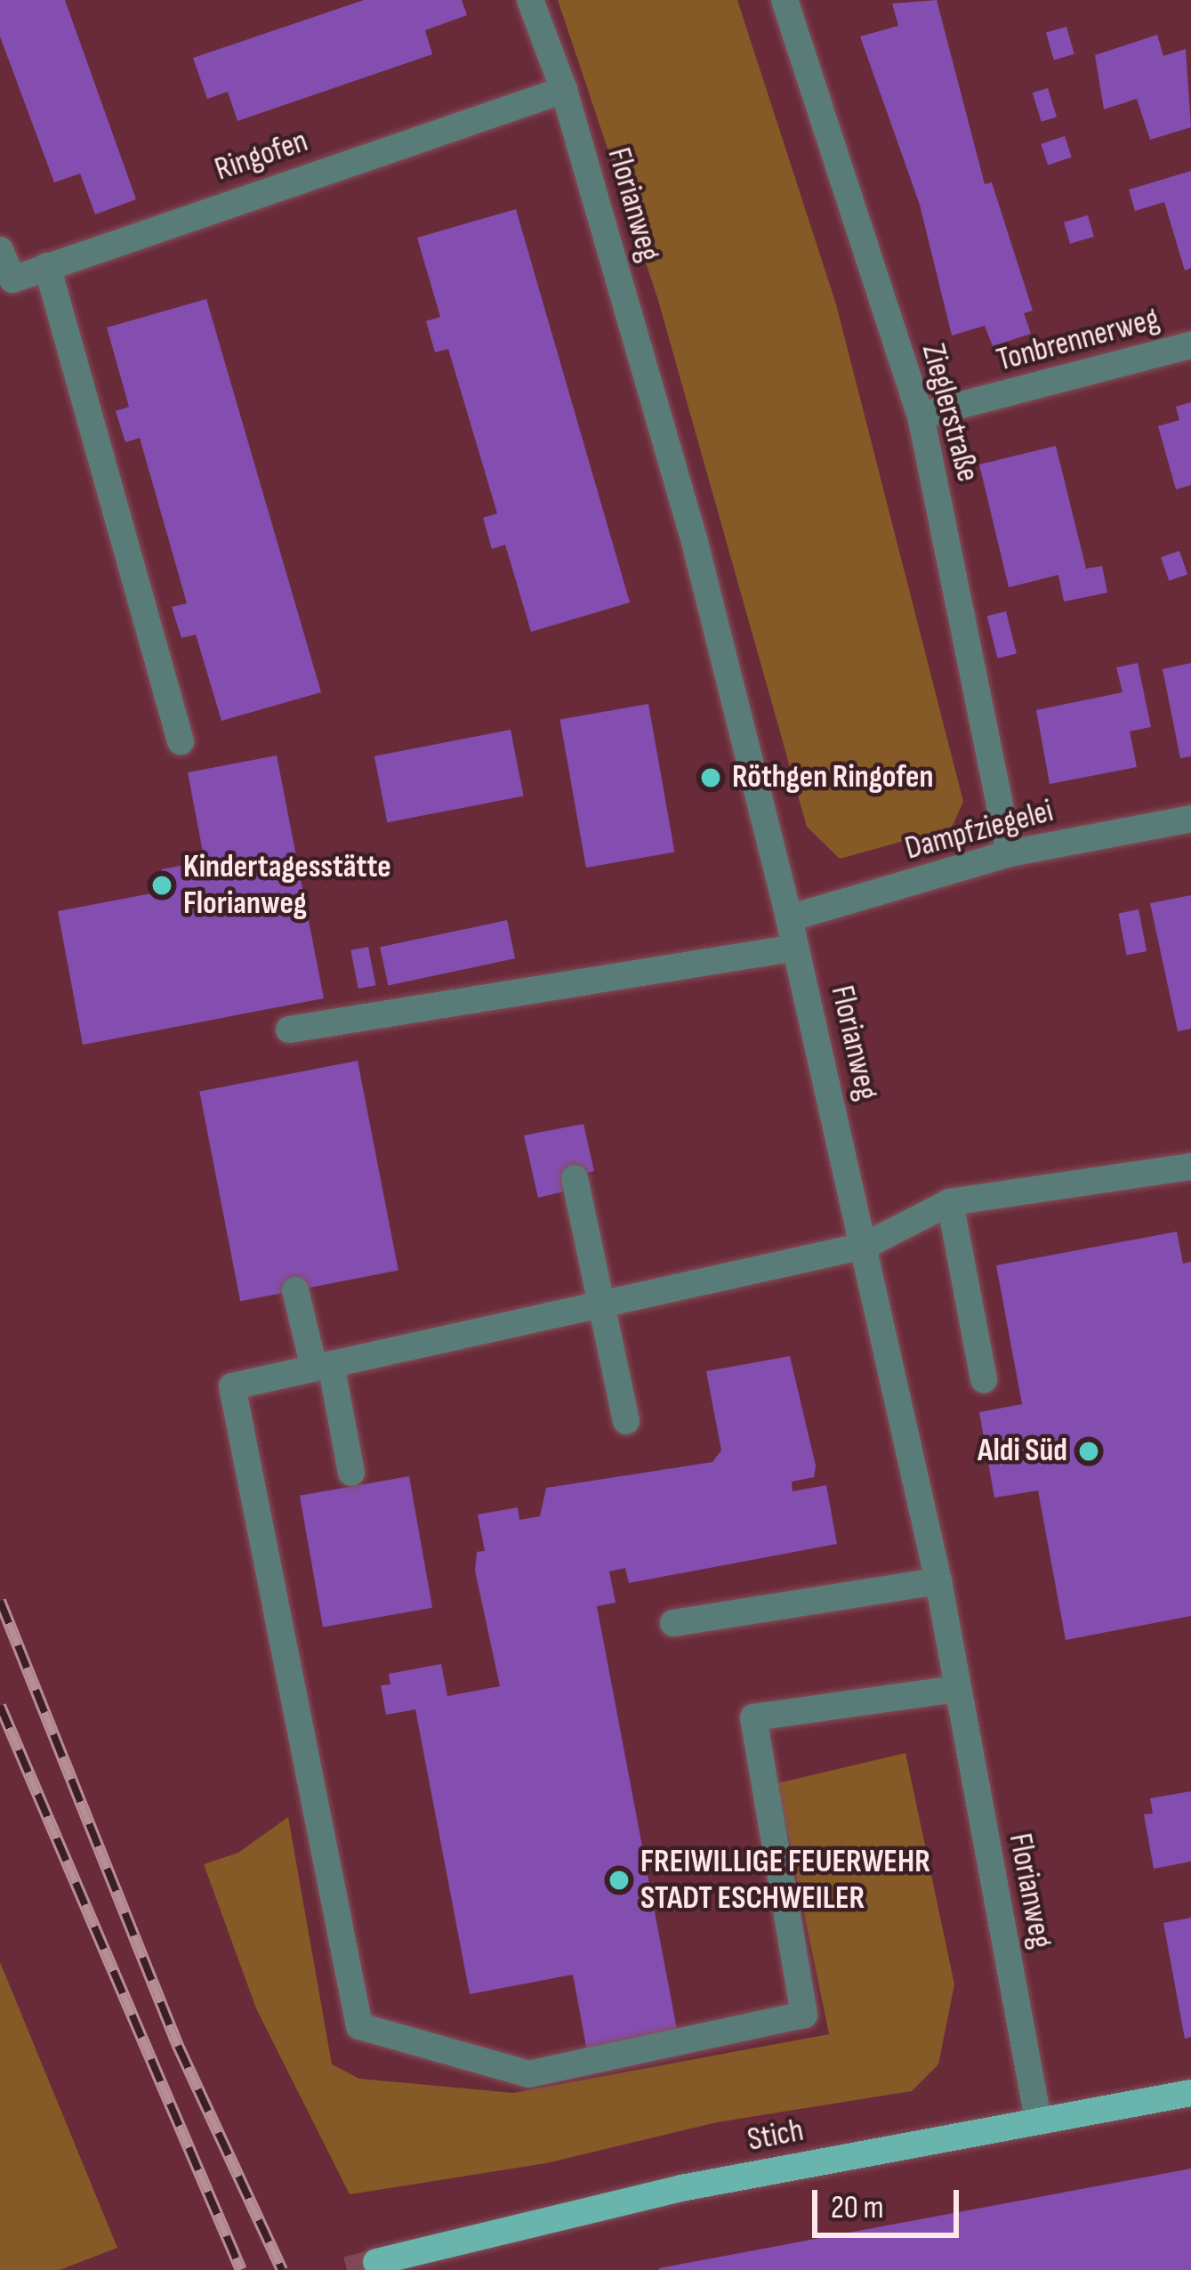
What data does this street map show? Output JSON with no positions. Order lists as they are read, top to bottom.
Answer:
{
  "streets": {
    "main road": ["Stich"],
    "street": [
      "Ringofen",
      "Florianweg",
      "Tonbrennerweg",
      "Zieglerstraße",
      "Dampfziegelei"
    ]
  },
  "crossings": [
    ["Ringofen", "Florianweg"],
    ["Florianweg", "Dampfziegelei"],
    ["Florianweg", "Stich"],
    ["Tonbrennerweg", "Zieglerstraße"],
    ["Zieglerstraße", "Dampfziegelei"]
  ],
  "places": [
    "Röthgen Ringofen",
    "Kindertagesstätte Florianweg",
    "Aldi Süd",
    "FREIWILLIGE FEUERWEHR STADT ESCHWEILER"
  ],
  "scale_bar": "20 m"
}
